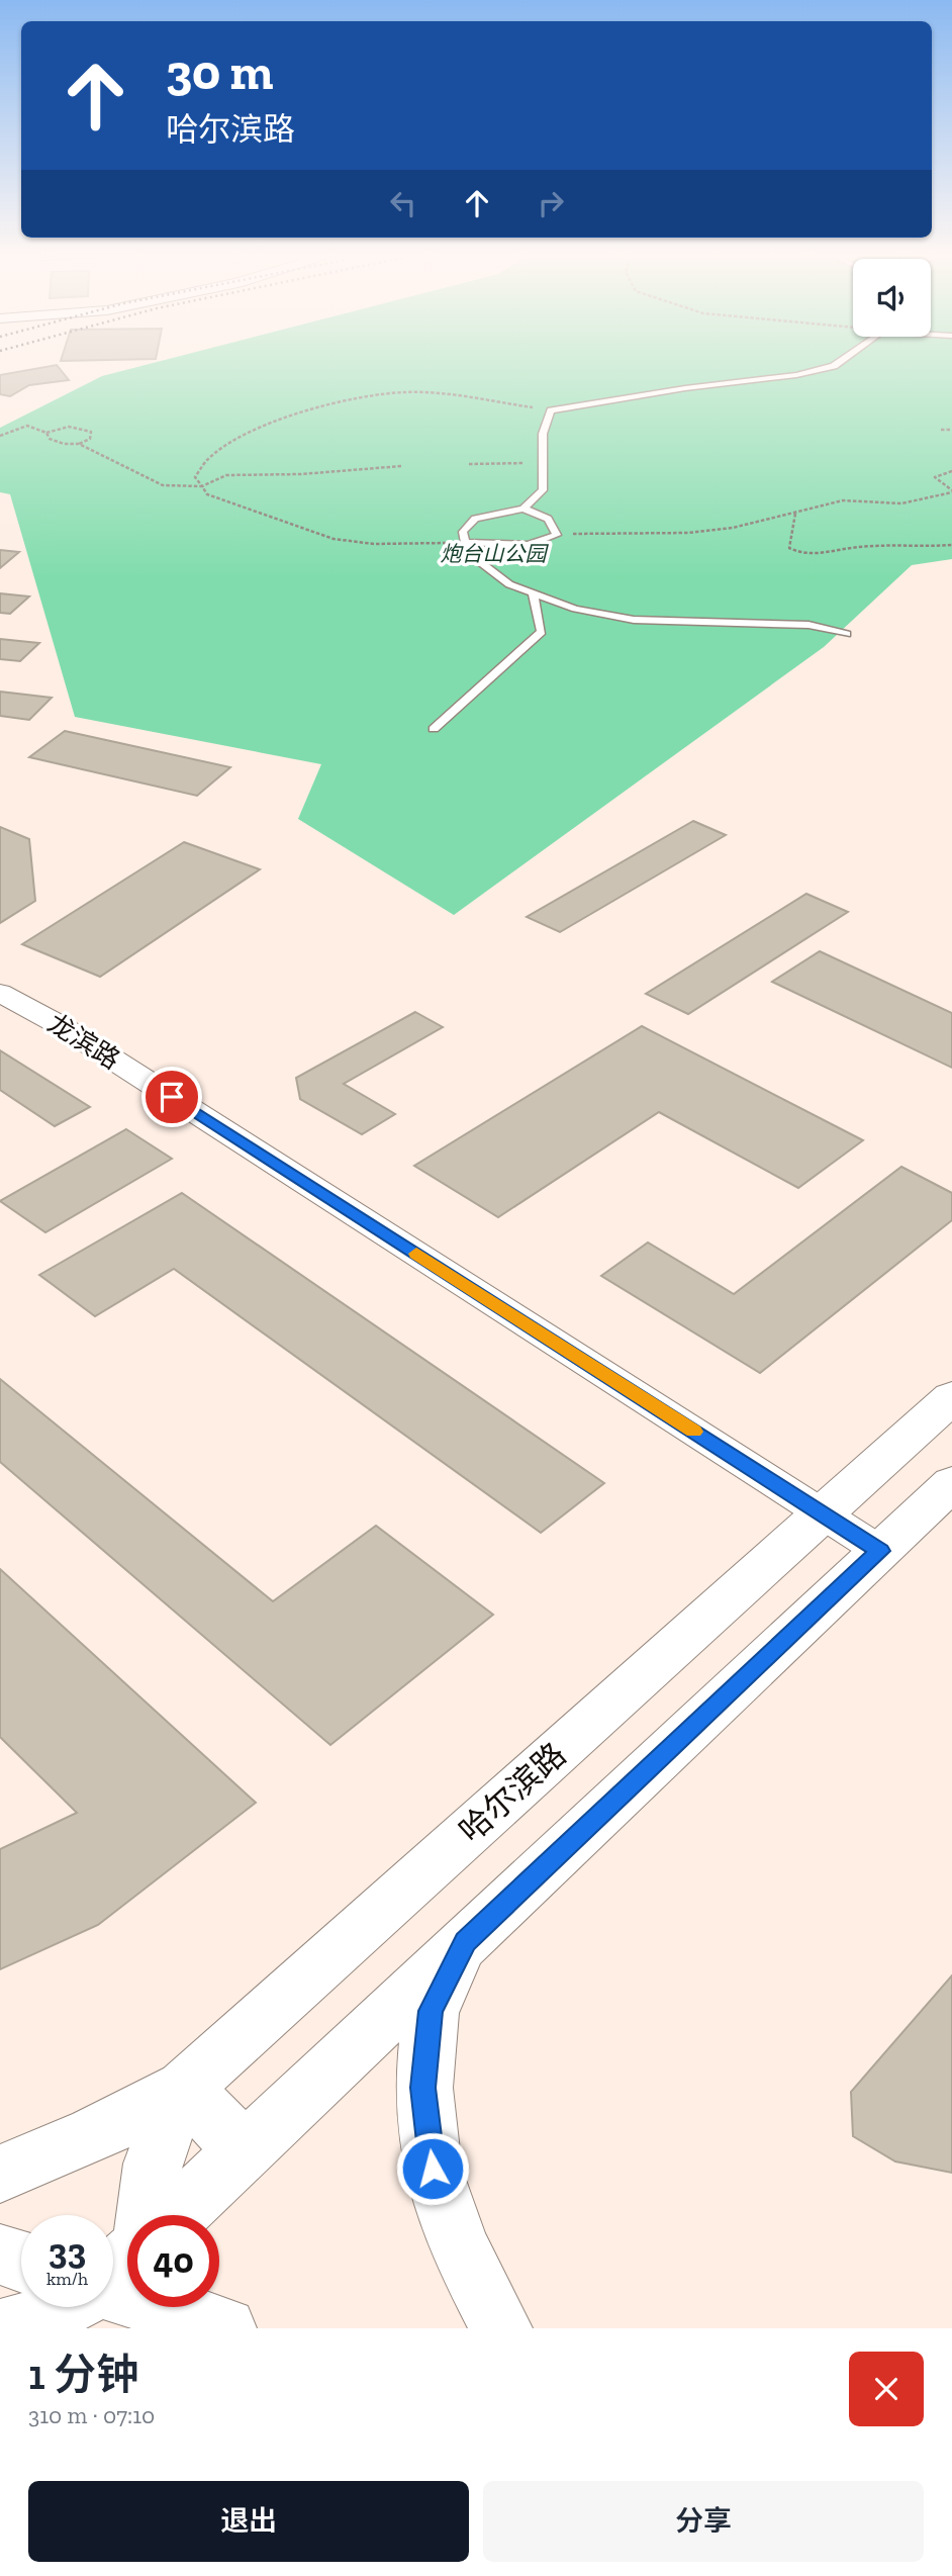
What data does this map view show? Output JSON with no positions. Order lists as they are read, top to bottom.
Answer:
{
  "streets": {
    "street": ["龙滨路", "哈尔滨路"]
  },
  "crossings": [
    ["龙滨路", "哈尔滨路"]
  ],
  "parks": ["炮台山公园"],
  "page": {
    "turn": ["30 m", "哈尔滨路"],
    "speed": "33 km/h",
    "limit": "40",
    "heading": ["1 分钟", "310 m · 07:10"],
    "buttons": ["退出", "分享"]
  }
}
